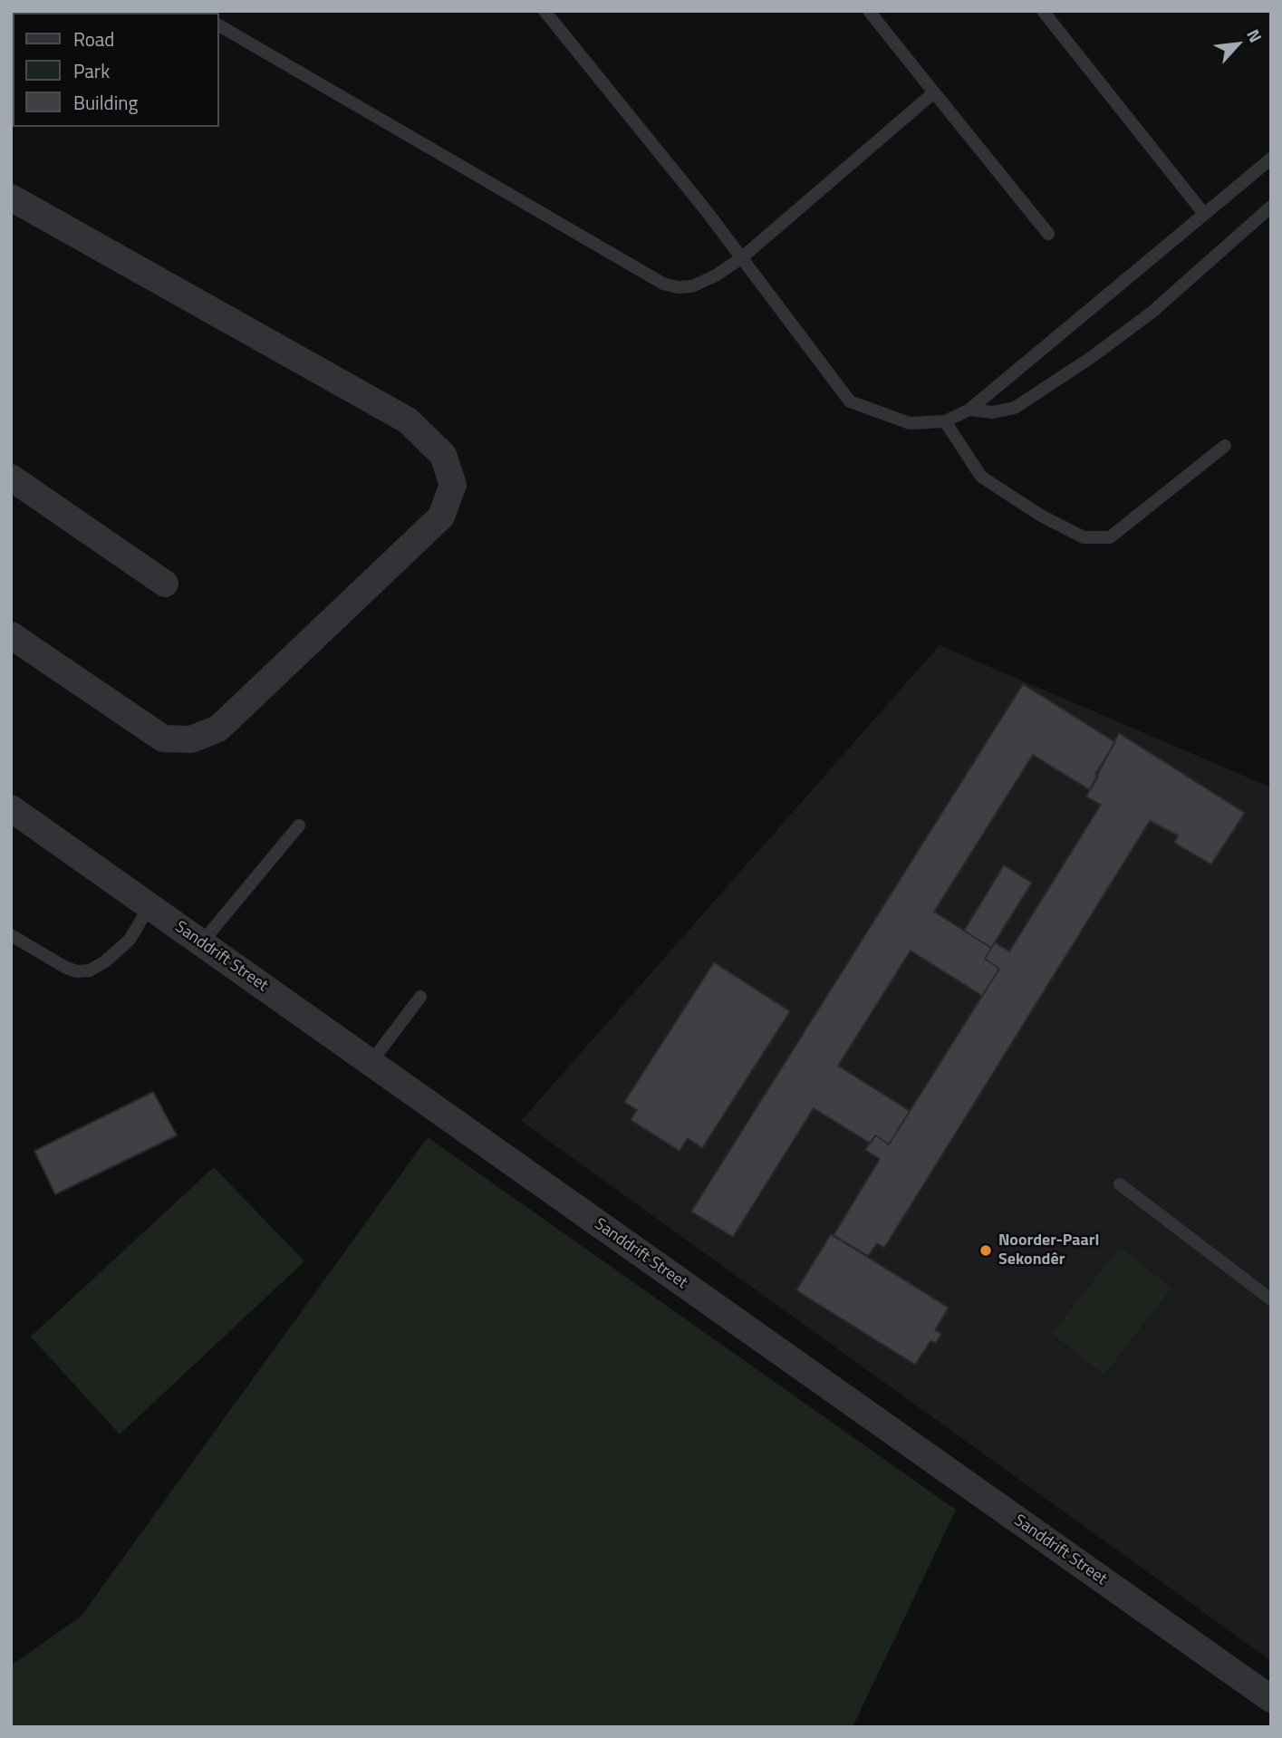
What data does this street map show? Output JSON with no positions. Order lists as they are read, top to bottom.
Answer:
{
  "streets": {
    "street": ["Sanddrift Street"]
  },
  "places": ["Noorder-Paarl Sekondêr"],
  "legend": ["Road", "Park", "Building"],
  "north": "top right"
}
